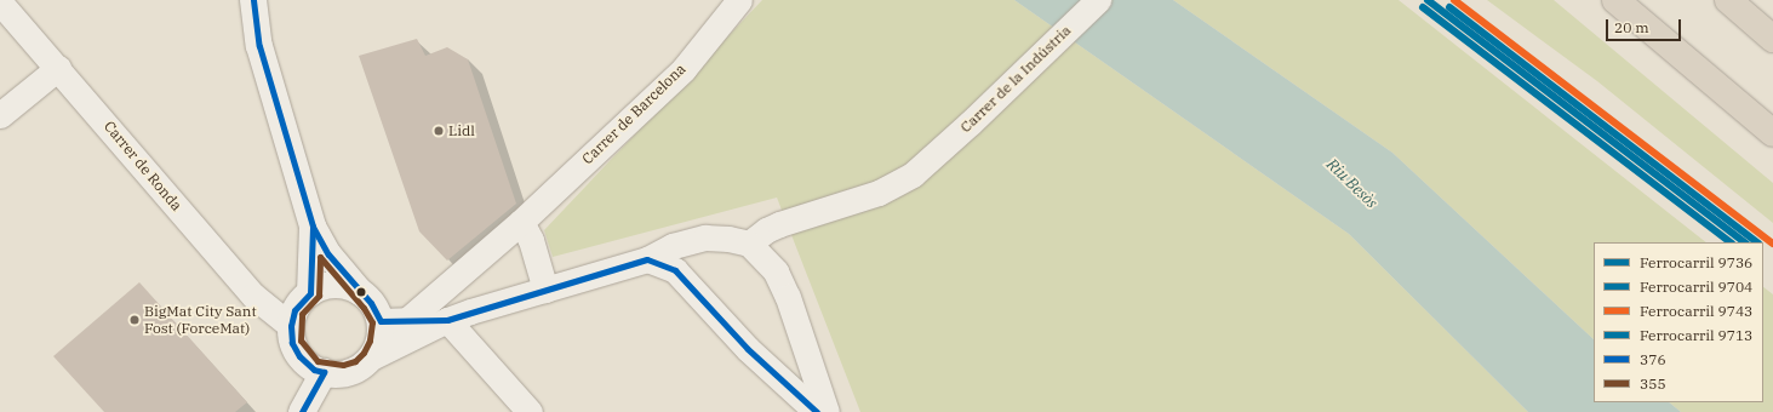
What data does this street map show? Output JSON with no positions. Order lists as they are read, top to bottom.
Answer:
{
  "streets": {
    "street": ["Carrer de la Indústria", "Carrer de Barcelona", "Carrer de Ronda"]
  },
  "crossings": [
    ["Carrer de Barcelona", "Carrer de Ronda"]
  ],
  "water": ["Riu Besòs"],
  "places": ["Lidl", "BigMat City Sant Fost (ForceMat)"],
  "lines": [
    "rail line 9736",
    "rail line 9743",
    "transit line 376",
    "rail line 9704",
    "rail line 9713",
    "transit line 355"
  ],
  "legend": [
    "Ferrocarril 9736",
    "Ferrocarril 9704",
    "Ferrocarril 9743",
    "Ferrocarril 9713",
    "376",
    "355"
  ],
  "scale_bar": "20 m"
}
